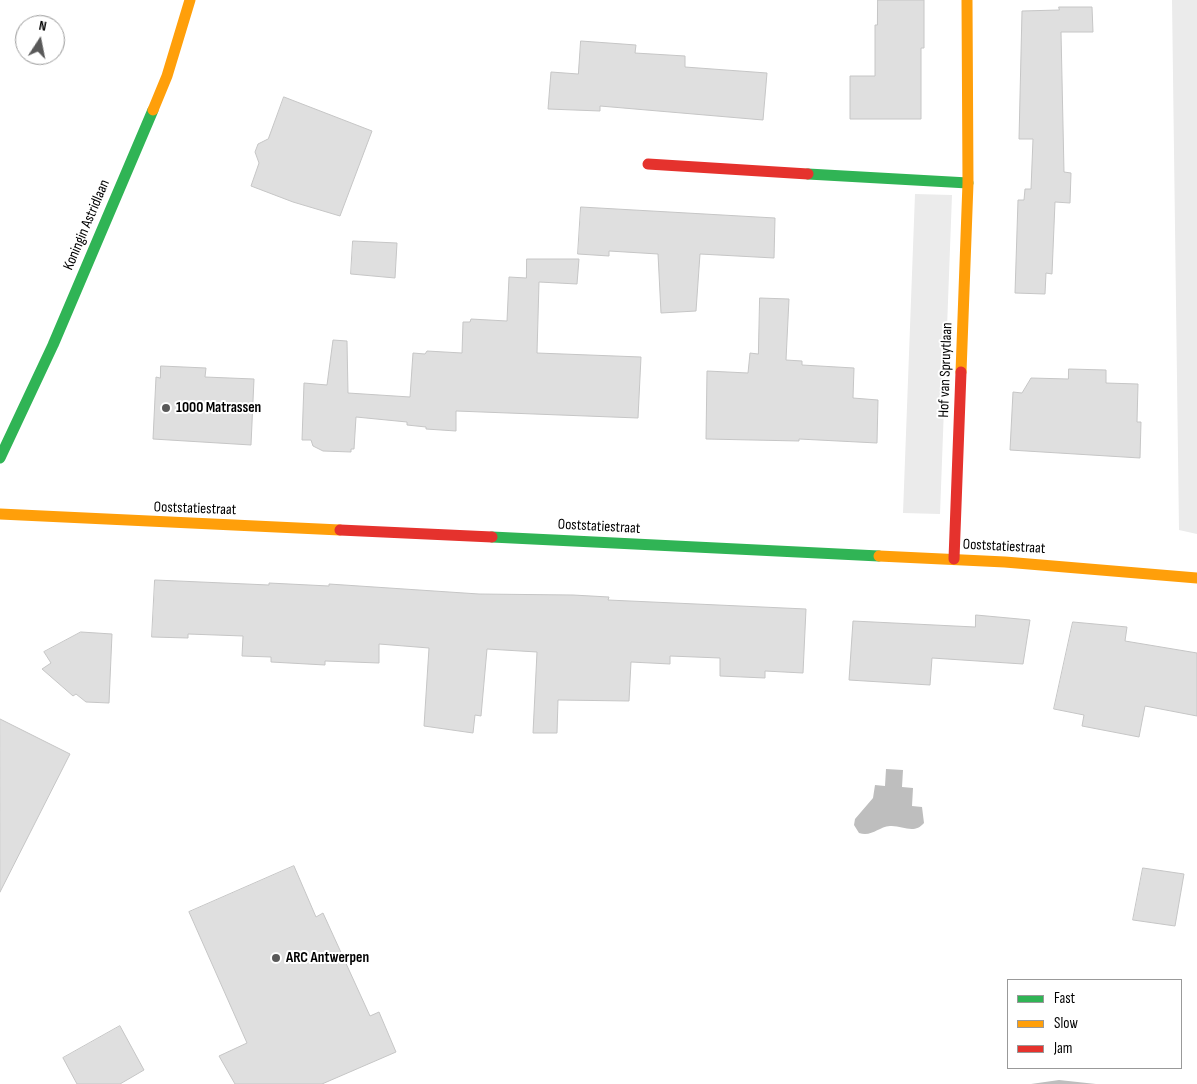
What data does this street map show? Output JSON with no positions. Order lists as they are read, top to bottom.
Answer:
{
  "streets": {
    "street": ["Koningin Astridlaan", "Hof van Spruytlaan", "Ooststatiestraat"]
  },
  "crossings": [
    ["Hof van Spruytlaan", "Ooststatiestraat"]
  ],
  "places": ["1000 Matrassen", "ARC Antwerpen"],
  "legend": ["Fast", "Slow", "Jam"],
  "north": "top"
}
